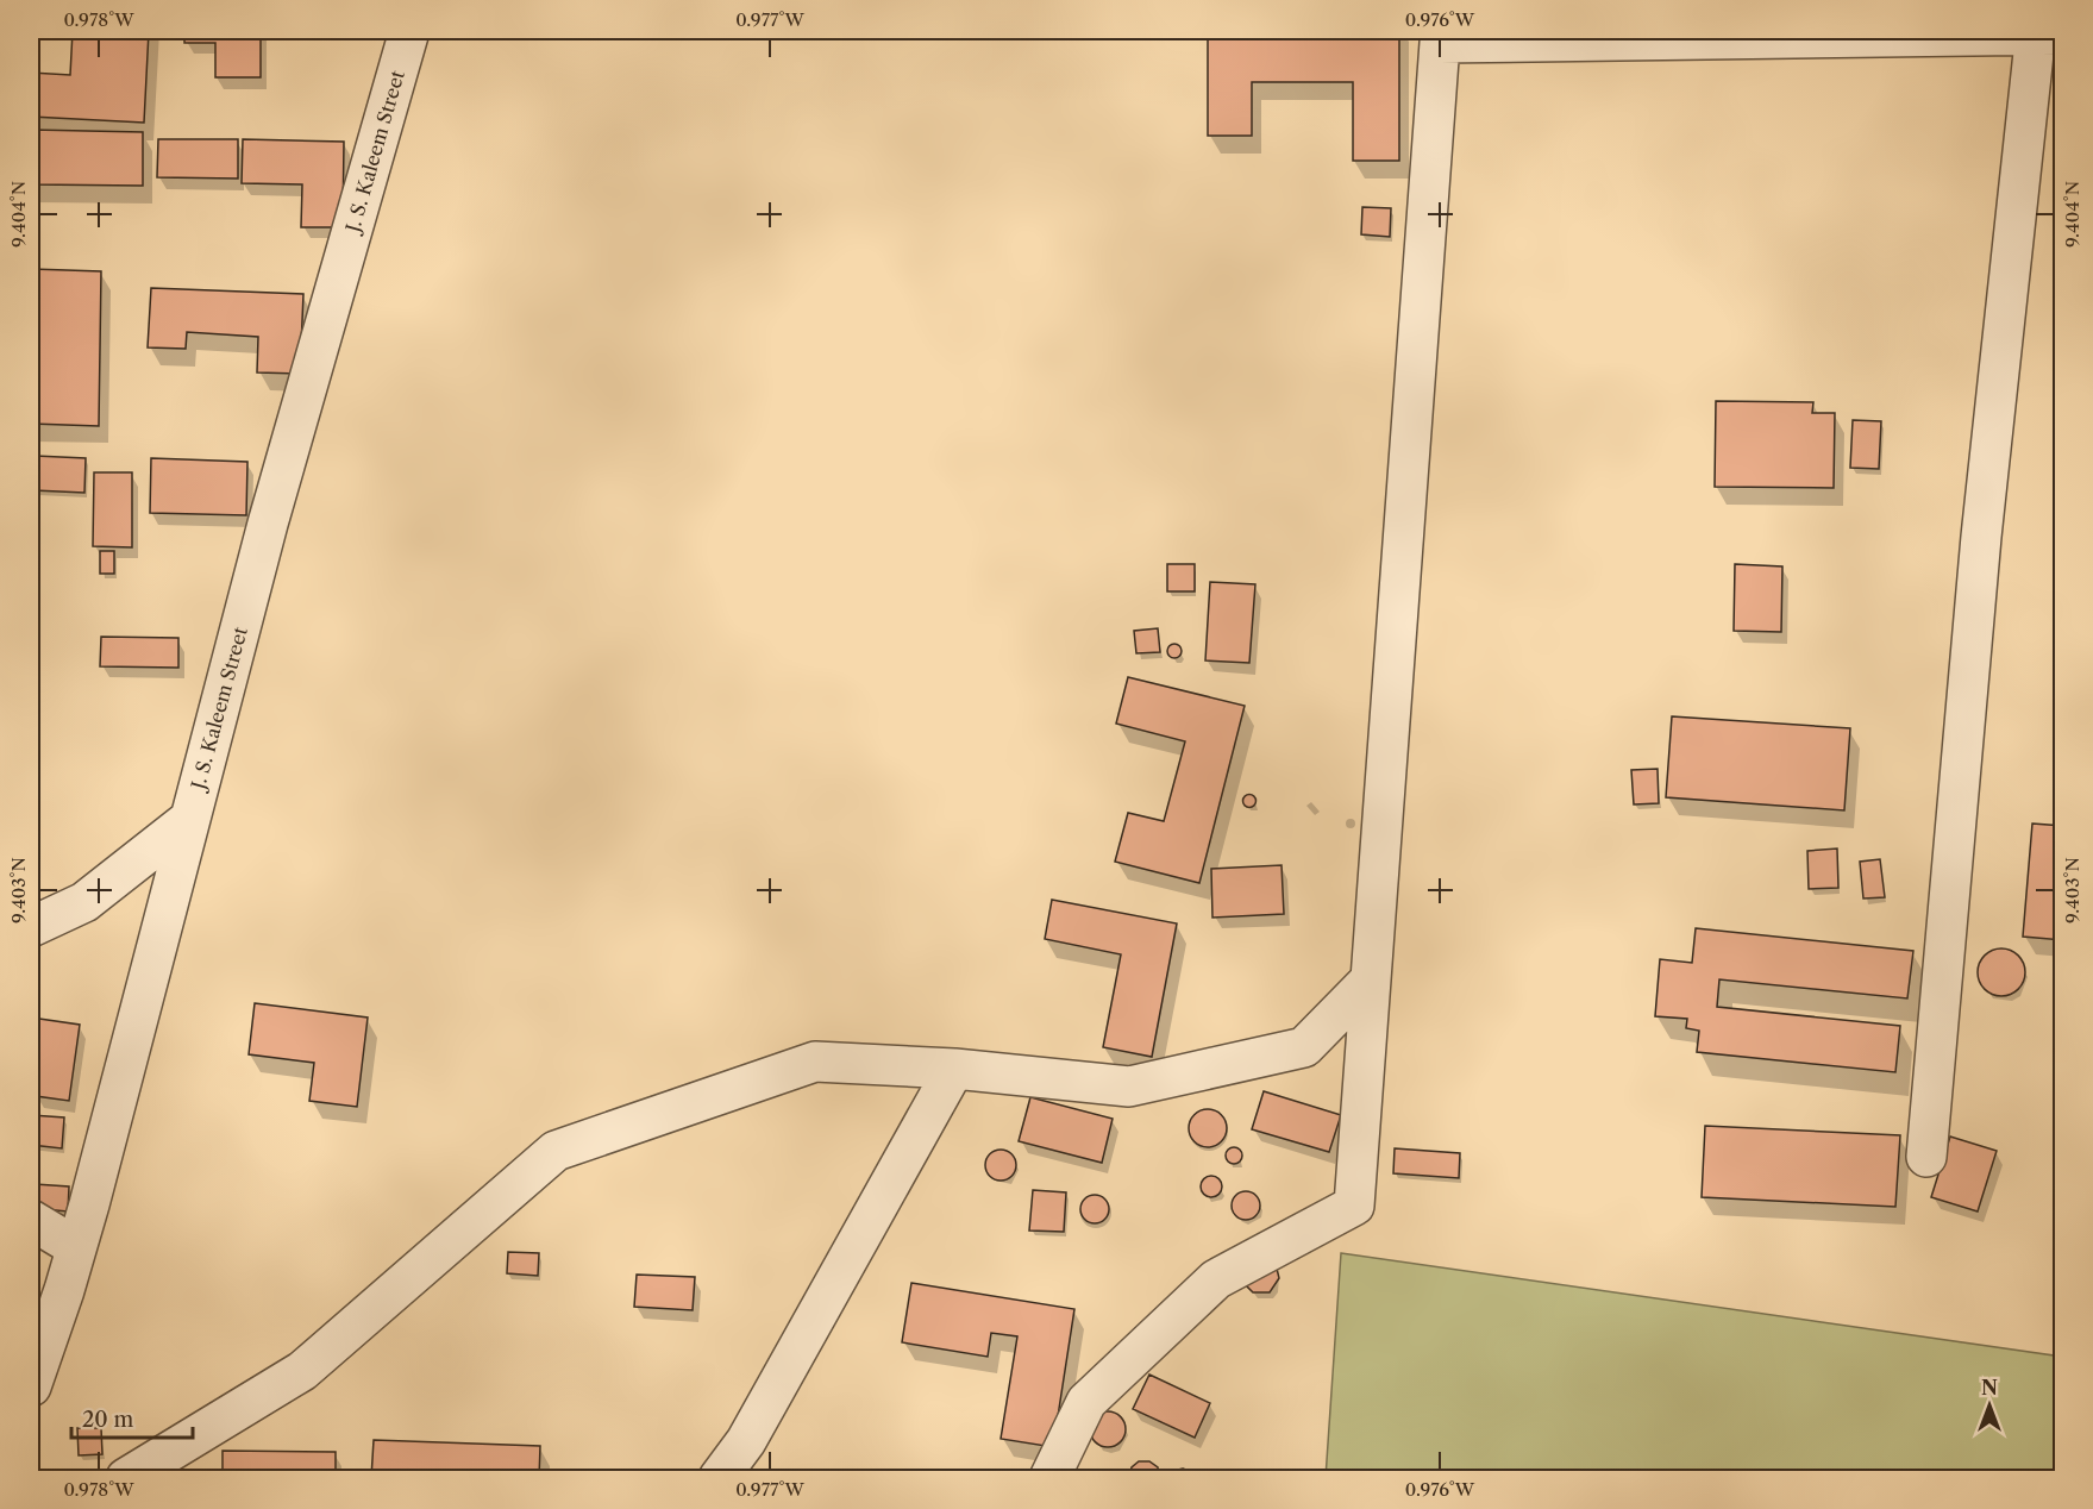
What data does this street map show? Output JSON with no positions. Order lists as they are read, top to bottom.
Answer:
{
  "streets": {
    "street": ["J. S. Kaleem Street"]
  },
  "scale_bar": "20 m",
  "north": "top",
  "coordinates": [
    "0.978°W",
    "0.977°W",
    "0.976°W",
    "9.404°N",
    "9.403°N"
  ]
}
